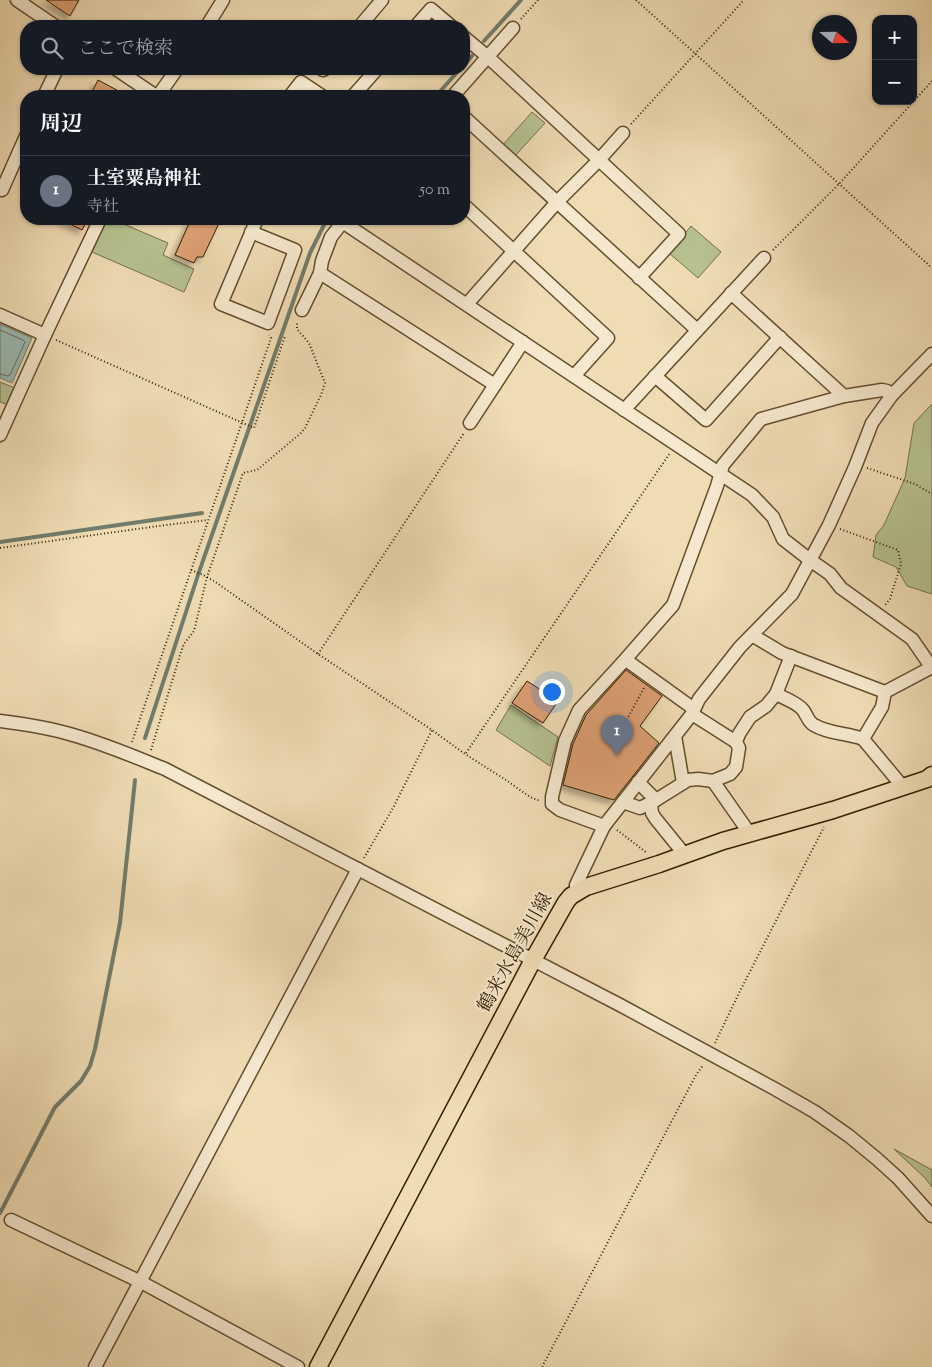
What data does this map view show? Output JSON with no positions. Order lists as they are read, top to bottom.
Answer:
{
  "streets": {
    "main road": ["鶴来水島美川線"]
  },
  "north": "right",
  "page": {
    "map_buttons": ["+", "−"],
    "search": "ここで検索",
    "heading": "周辺",
    "list": [
      {
        "mark": "1",
        "name": "土室粟島神社",
        "note": "寺社",
        "value": "50 m"
      }
    ],
    "pins": "1"
  }
}
